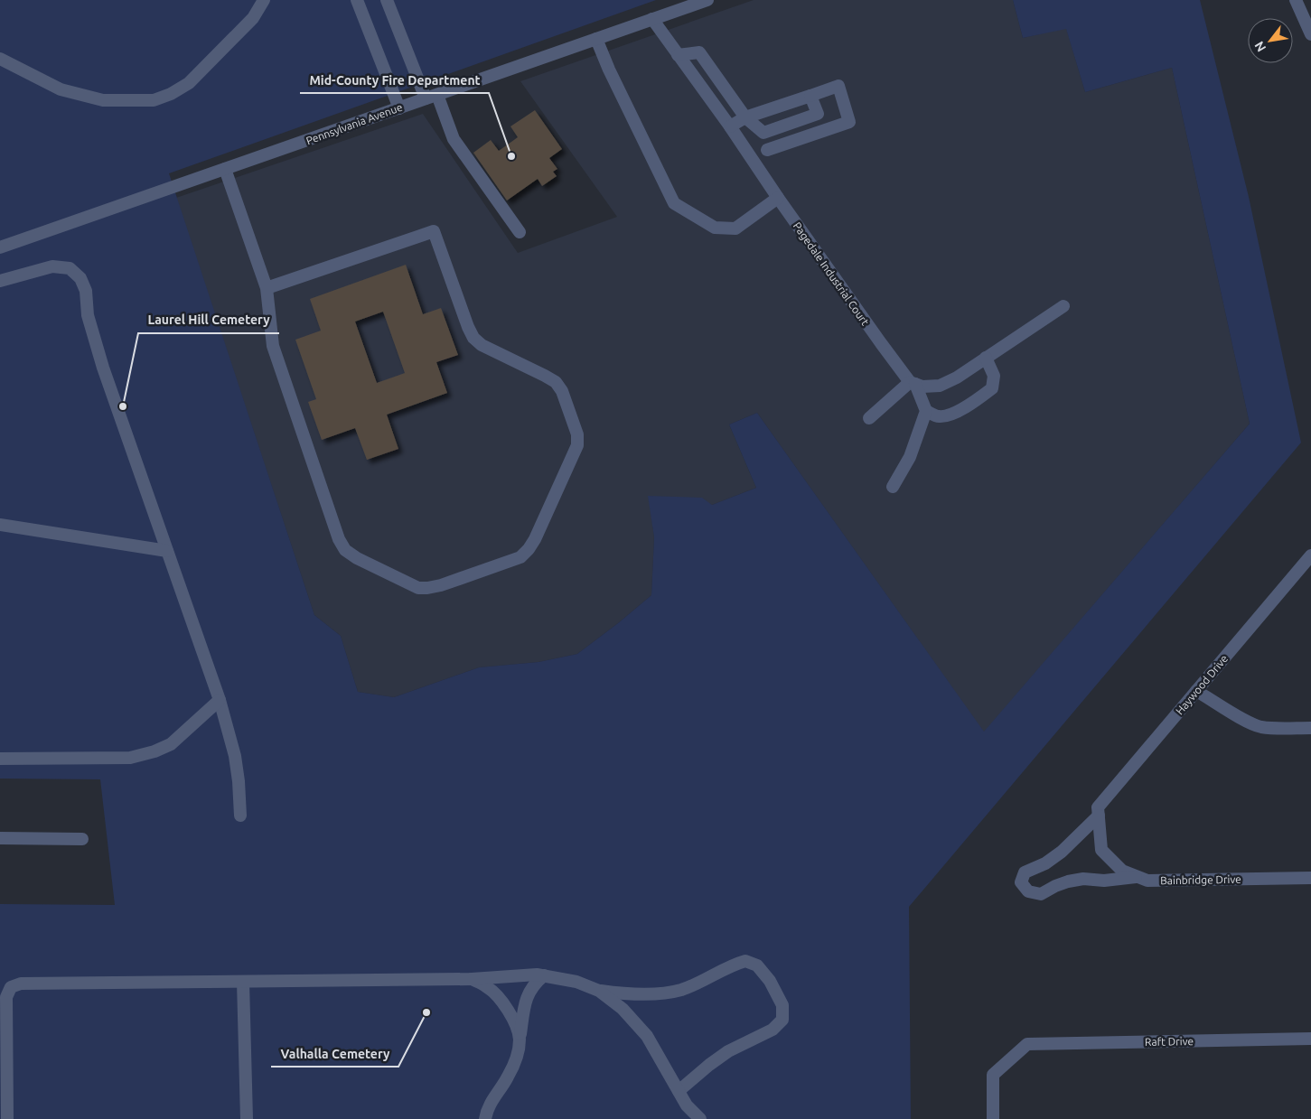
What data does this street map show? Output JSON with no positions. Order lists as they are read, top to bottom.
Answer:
{
  "streets": {
    "street": [
      "Pennsylvania Avenue",
      "Pagedale Industrial Court",
      "Haywood Drive",
      "Bainbridge Drive",
      "Raft Drive"
    ]
  },
  "crossings": [
    ["Pennsylvania Avenue", "Pagedale Industrial Court"],
    ["Haywood Drive", "Bainbridge Drive"]
  ],
  "places": ["Mid-County Fire Department", "Laurel Hill Cemetery", "Valhalla Cemetery"],
  "north": "bottom left"
}
